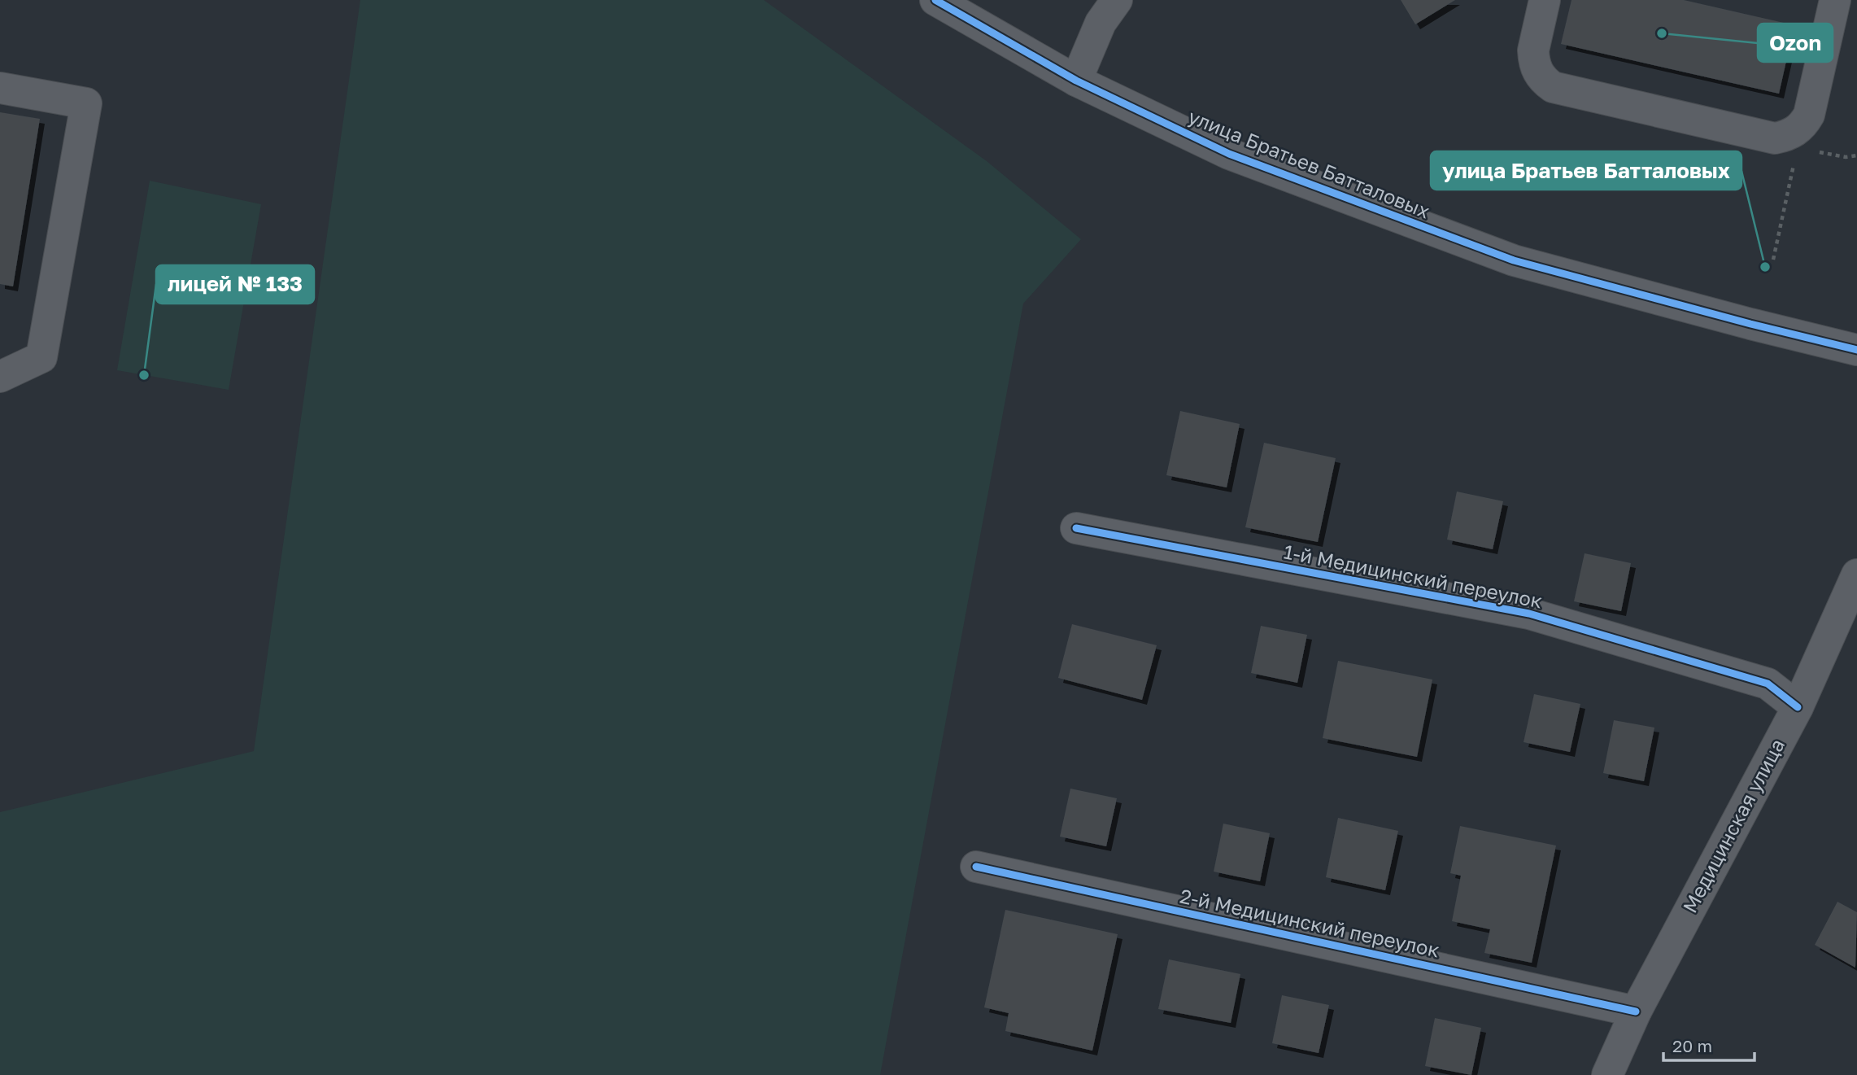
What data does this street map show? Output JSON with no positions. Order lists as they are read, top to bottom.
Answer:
{
  "streets": {
    "street": [
      "улица Братьев Батталовых",
      "1-й Медицинский переулок",
      "Медицинская улица",
      "2-й Медицинский переулок"
    ]
  },
  "crossings": [
    ["1-й Медицинский переулок", "Медицинская улица"],
    ["Медицинская улица", "2-й Медицинский переулок"]
  ],
  "places": ["Ozon", "улица Братьев Батталовых", "лицей № 133"],
  "scale_bar": "20 m"
}
